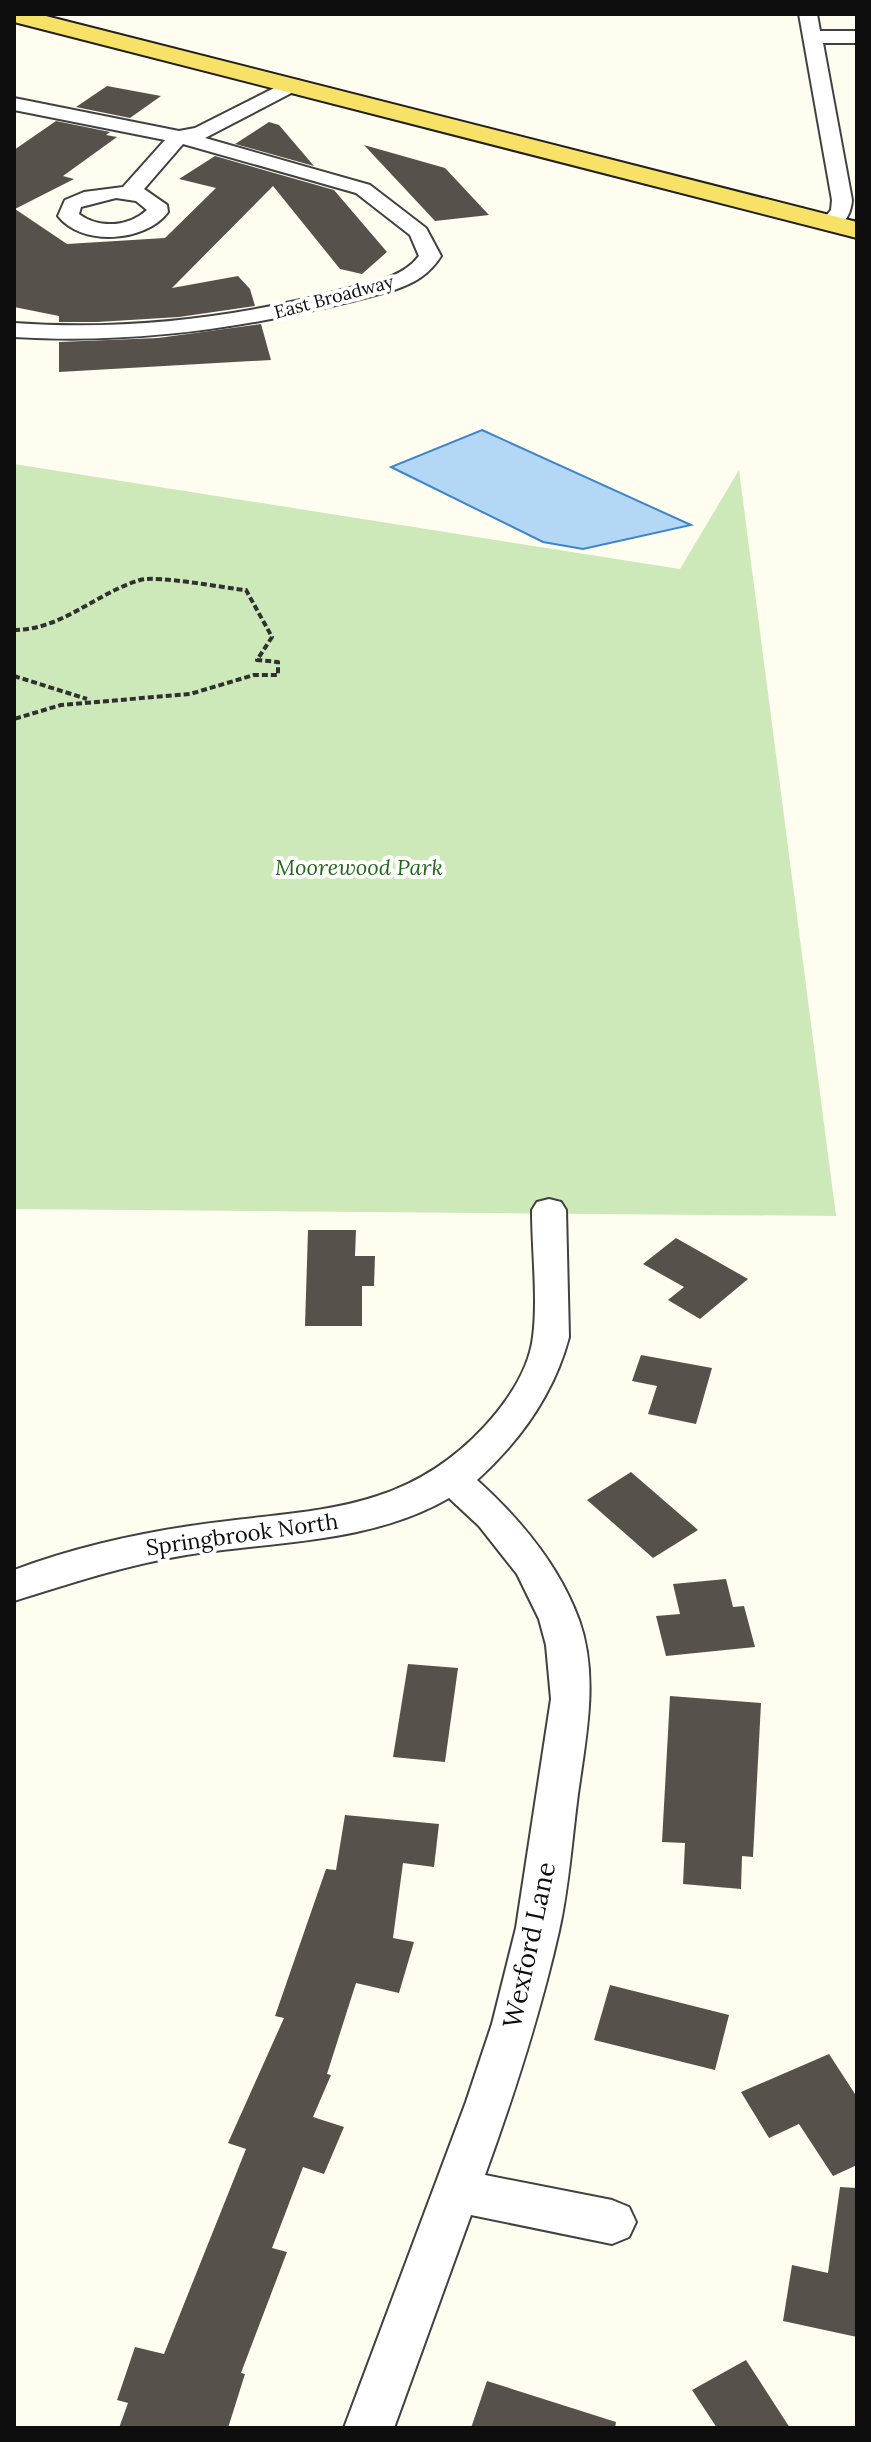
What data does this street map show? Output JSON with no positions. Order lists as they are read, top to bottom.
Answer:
{
  "streets": {
    "street": ["East Broadway", "Springbrook North", "Wexford Lane"]
  },
  "crossings": [
    ["Springbrook North", "Wexford Lane"]
  ],
  "parks": ["Moorewood Park"]
}
